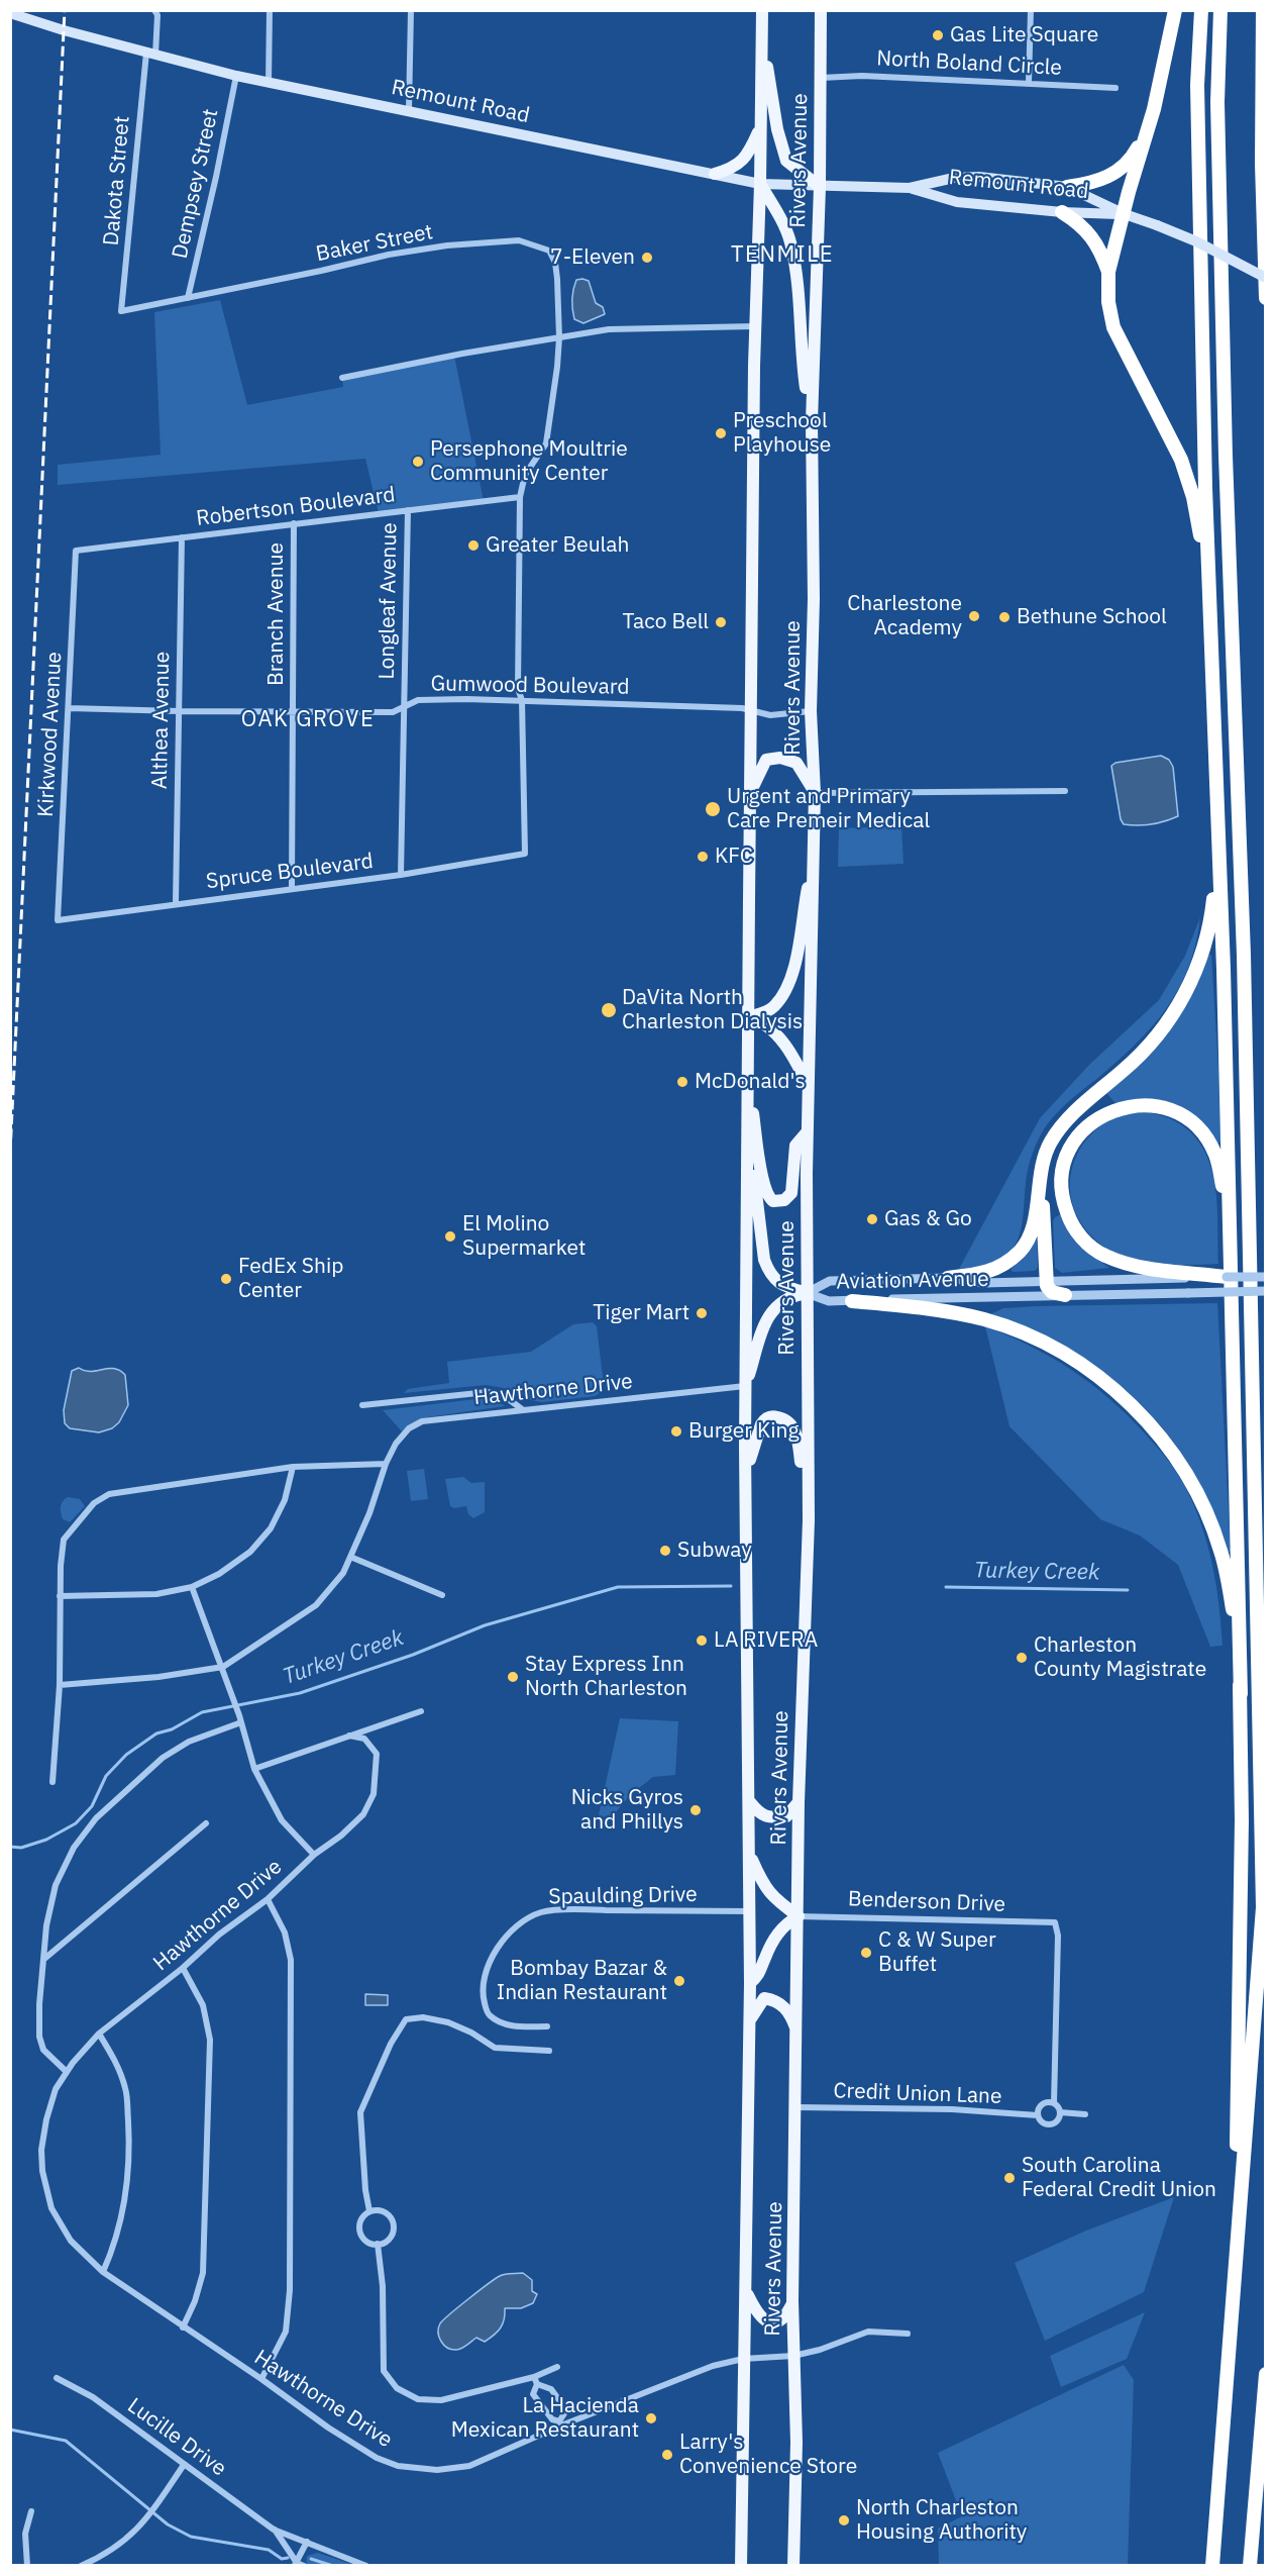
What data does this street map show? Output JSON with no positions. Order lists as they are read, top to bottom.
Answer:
{
  "streets": {
    "main road": ["Remount Road", "Rivers Avenue"],
    "street": [
      "North Boland Circle",
      "Dakota Street",
      "Dempsey Street",
      "Baker Street",
      "Robertson Boulevard",
      "Longleaf Avenue",
      "Branch Avenue",
      "Gumwood Boulevard",
      "Althea Avenue",
      "Kirkwood Avenue",
      "Spruce Boulevard",
      "Aviation Avenue",
      "Hawthorne Drive",
      "Spaulding Drive",
      "Benderson Drive",
      "Credit Union Lane",
      "Lucille Drive"
    ]
  },
  "crossings": [
    ["North Boland Circle", "Rivers Avenue"],
    ["Remount Road", "Rivers Avenue"],
    ["Remount Road", "Dakota Street"],
    ["Remount Road", "Dempsey Street"],
    ["Rivers Avenue", "Gumwood Boulevard"],
    ["Rivers Avenue", "Aviation Avenue"],
    ["Rivers Avenue", "Hawthorne Drive"],
    ["Rivers Avenue", "Spaulding Drive"],
    ["Rivers Avenue", "Benderson Drive"],
    ["Rivers Avenue", "Credit Union Lane"],
    ["Dakota Street", "Baker Street"],
    ["Dempsey Street", "Baker Street"],
    ["Baker Street", "Robertson Boulevard"],
    ["Baker Street", "Gumwood Boulevard"],
    ["Baker Street", "Spruce Boulevard"],
    ["Robertson Boulevard", "Longleaf Avenue"],
    ["Robertson Boulevard", "Branch Avenue"],
    ["Robertson Boulevard", "Althea Avenue"],
    ["Robertson Boulevard", "Kirkwood Avenue"],
    ["Longleaf Avenue", "Gumwood Boulevard"],
    ["Longleaf Avenue", "Spruce Boulevard"],
    ["Branch Avenue", "Gumwood Boulevard"],
    ["Branch Avenue", "Spruce Boulevard"],
    ["Gumwood Boulevard", "Althea Avenue"],
    ["Gumwood Boulevard", "Kirkwood Avenue"],
    ["Althea Avenue", "Spruce Boulevard"],
    ["Kirkwood Avenue", "Spruce Boulevard"],
    ["Benderson Drive", "Credit Union Lane"]
  ],
  "districts": ["TENMILE", "OAK GROVE"],
  "water": ["Turkey Creek"],
  "places": [
    "Gas Lite Square",
    "7-Eleven",
    "Preschool Playhouse",
    "Persephone Moultrie Community Center",
    "Greater Beulah",
    "Charlestone Academy",
    "Bethune School",
    "Taco Bell",
    "Urgent and Primary Care Premeir Medical",
    "KFC",
    "DaVita North Charleston Dialysis",
    "McDonald's",
    "Gas & Go",
    "El Molino Supermarket",
    "FedEx Ship Center",
    "Tiger Mart",
    "Burger King",
    "Subway",
    "LA RIVERA",
    "Charleston County Magistrate",
    "Stay Express Inn North Charleston",
    "Nicks Gyros and Phillys",
    "C & W Super Buffet",
    "Bombay Bazar & Indian Restaurant",
    "South Carolina Federal Credit Union",
    "La Hacienda Mexican Restaurant",
    "Larry's Convenience Store",
    "North Charleston Housing Authority"
  ]
}
